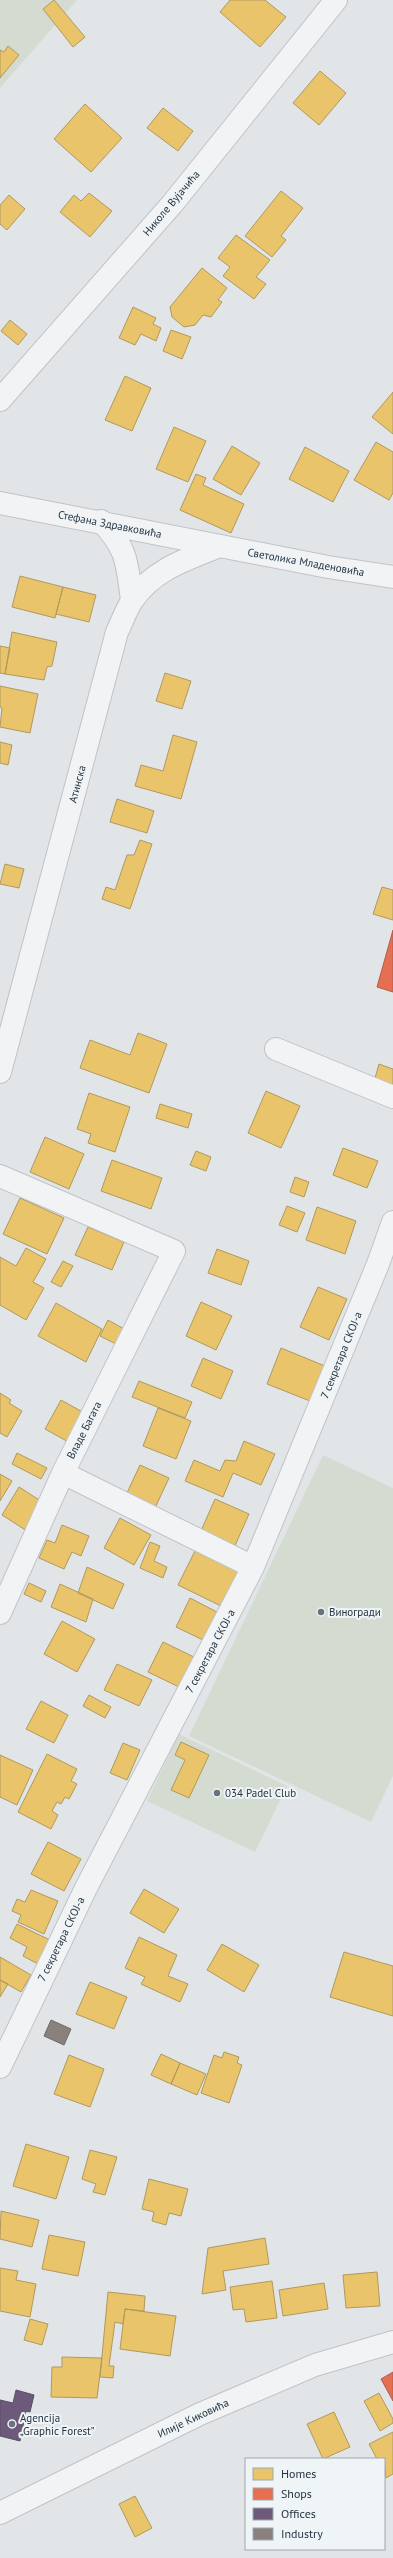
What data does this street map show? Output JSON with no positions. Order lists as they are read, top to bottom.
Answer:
{
  "streets": {
    "street": [
      "Николе Вујачића",
      "Стефана Здравковића",
      "Светолика Младеновића",
      "Атинска",
      "7 секретара СКОЈ-а",
      "Владе Багата",
      "Илије Киковића"
    ]
  },
  "crossings": [
    ["Стефана Здравковића", "Светолика Младеновића"],
    ["Стефана Здравковића", "Атинска"],
    ["Светолика Младеновића", "Атинска"]
  ],
  "places": ["Виногради", "034 Padel Club", "Agencija „Graphic Forest”"],
  "legend": [
    "Homes",
    "Shops",
    "Offices",
    "Industry"
  ]
}
